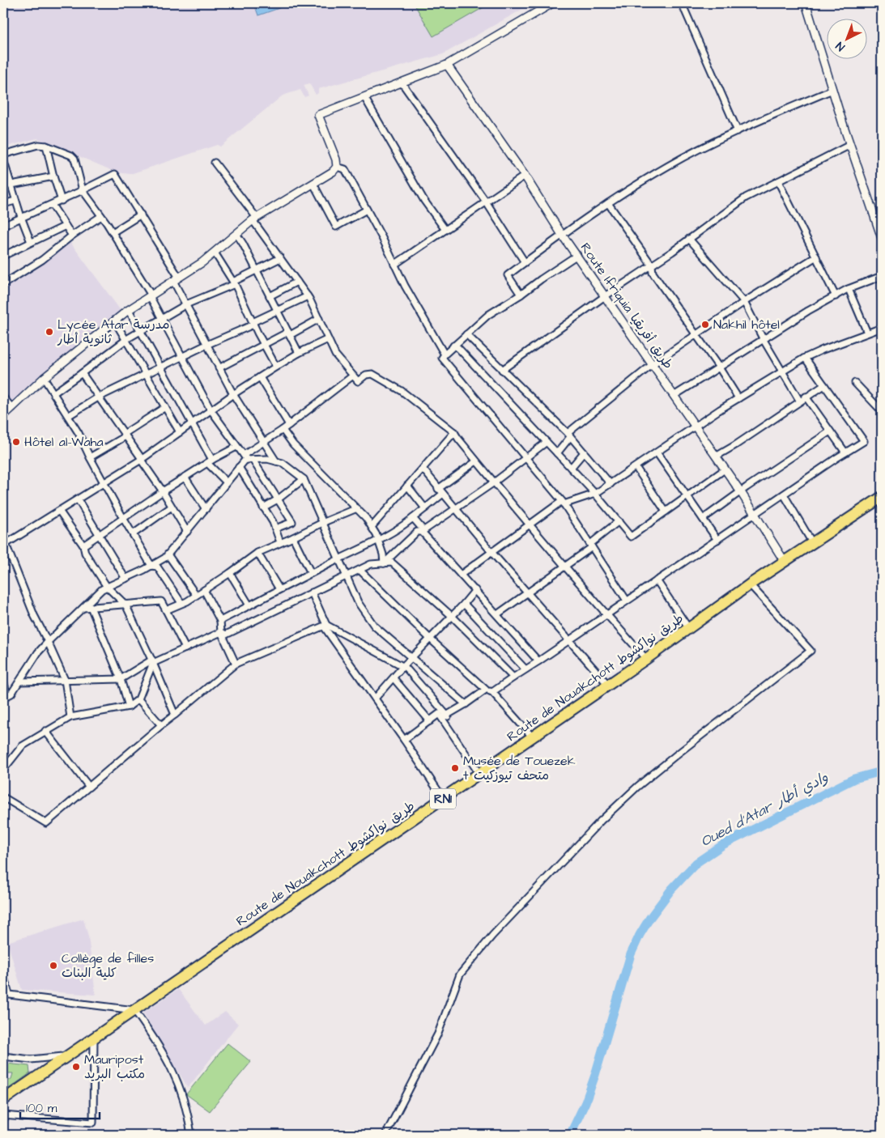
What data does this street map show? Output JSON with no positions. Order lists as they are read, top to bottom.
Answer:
{
  "streets": {
    "highway": ["Route de Nouakchott طريق نواكشوط", "RN1"],
    "street": ["Route Ifriquia طريق أفريقيا"]
  },
  "crossings": [
    ["Route Ifriquia طريق أفريقيا", "Route de Nouakchott طريق نواكشوط"]
  ],
  "water": ["Oued d'Atar وادي أطار"],
  "places": [
    "Nakhil hôtel",
    "Lycée Atar مدرسة ثانوية أطار",
    "Hôtel al-Waha",
    "Musée de Touezek t متحف تيوزكيت",
    "Collège de filles كلية البنات",
    "Mauripost مكتب البريد"
  ],
  "scale_bar": "100 m",
  "north": "bottom left"
}
